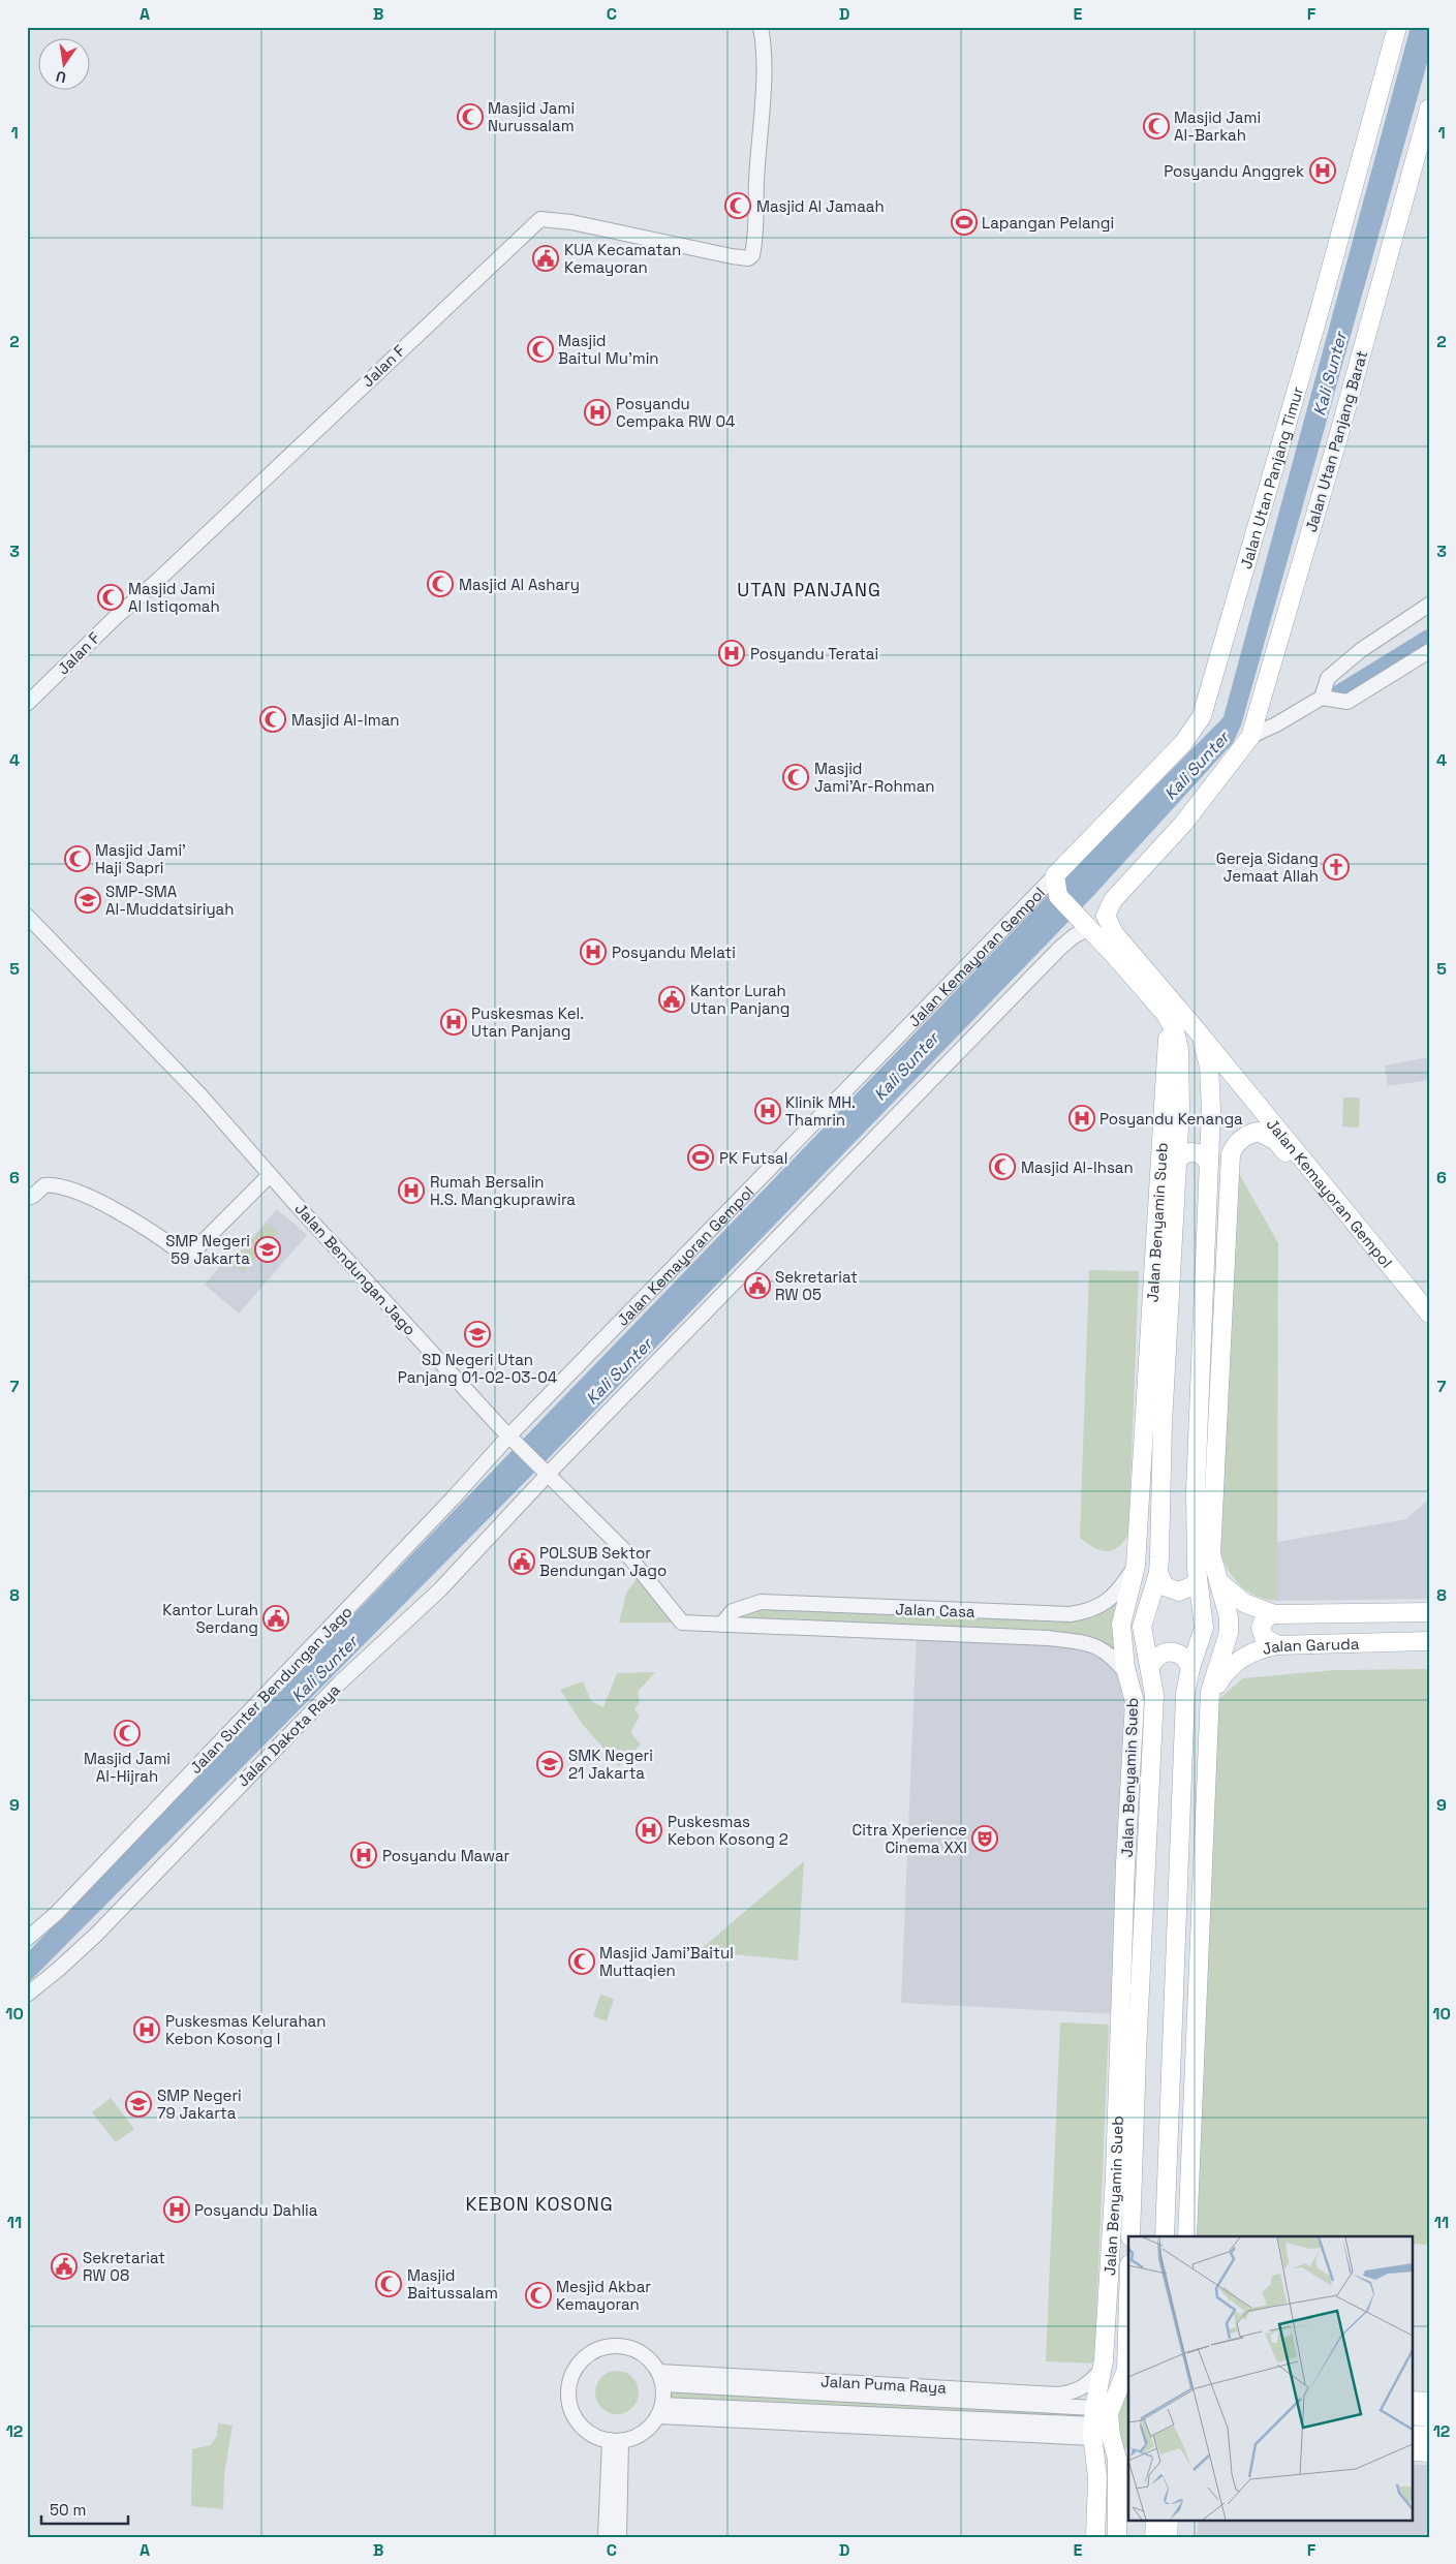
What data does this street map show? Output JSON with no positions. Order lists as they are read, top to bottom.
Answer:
{
  "streets": {
    "main road": [
      "Jalan Utan Panjang Barat",
      "Jalan Utan Panjang Timur",
      "Jalan Kemayoran Gempol",
      "Jalan Benyamin Sueb",
      "Jalan Garuda"
    ],
    "street": [
      "Jalan F",
      "Jalan Bendungan Jago",
      "Jalan Casa",
      "Jalan Sunter Bendungan Jago",
      "Jalan Dakota Raya",
      "Jalan Puma Raya"
    ]
  },
  "crossings": [
    ["Jalan Utan Panjang Barat", "Jalan Kemayoran Gempol"],
    ["Jalan Utan Panjang Timur", "Jalan Kemayoran Gempol"],
    ["Jalan Kemayoran Gempol", "Jalan Bendungan Jago"],
    ["Jalan Kemayoran Gempol", "Jalan Sunter Bendungan Jago"],
    ["Jalan Benyamin Sueb", "Jalan Casa"],
    ["Jalan Benyamin Sueb", "Jalan Puma Raya"],
    ["Jalan Bendungan Jago", "Jalan Casa"],
    ["Jalan Bendungan Jago", "Jalan Sunter Bendungan Jago"],
    ["Jalan Bendungan Jago", "Jalan Dakota Raya"]
  ],
  "districts": ["UTAN PANJANG", "KEBON KOSONG"],
  "water": ["Kali Sunter"],
  "places": {
    "mosque": [
      "Masjid Jami Nurussalam",
      "Masjid Jami Al-Barkah",
      "Masjid Al Jamaah",
      "Masjid Baitul Mu'min",
      "Masjid Al Ashary",
      "Masjid Jami Al Istiqomah",
      "Masjid Al-Iman",
      "Masjid Jami'Ar-Rohman",
      "Masjid Jami' Haji Sapri",
      "Masjid Al-Ihsan",
      "Masjid Jami Al-Hijrah",
      "Masjid Jami'Baitul Muttaqien",
      "Masjid Baitussalam",
      "Mesjid Akbar Kemayoran"
    ],
    "hospital": [
      "Posyandu Anggrek",
      "Posyandu Cempaka RW 04",
      "Posyandu Teratai",
      "Posyandu Melati",
      "Puskesmas Kel. Utan Panjang",
      "Klinik MH. Thamrin",
      "Posyandu Kenanga",
      "Rumah Bersalin H.S. Mangkuprawira",
      "Puskesmas Kebon Kosong 2",
      "Posyandu Mawar",
      "Puskesmas Kelurahan Kebon Kosong I",
      "Posyandu Dahlia"
    ],
    "sports": ["Lapangan Pelangi", "PK Futsal"],
    "public building": [
      "KUA Kecamatan Kemayoran",
      "Kantor Lurah Utan Panjang",
      "Sekretariat RW 05",
      "POLSUB Sektor Bendungan Jago",
      "Kantor Lurah Serdang",
      "Sekretariat RW 08"
    ],
    "church": ["Gereja Sidang Jemaat Allah"],
    "school or university": [
      "SMP-SMA Al-Muddatsiriyah",
      "SMP Negeri 59 Jakarta",
      "SD Negeri Utan Panjang 01-02-03-04",
      "SMK Negeri 21 Jakarta",
      "SMP Negeri 79 Jakarta"
    ],
    "theatre": ["Citra Xperience Cinema XXI"]
  },
  "scale_bar": "50 m",
  "north": "bottom",
  "grid": {
    "columns": [
      "A",
      "B",
      "C",
      "D",
      "E",
      "F"
    ],
    "rows": [
      "1",
      "2",
      "3",
      "4",
      "5",
      "6",
      "7",
      "8",
      "9",
      "10",
      "11",
      "12"
    ]
  }
}
